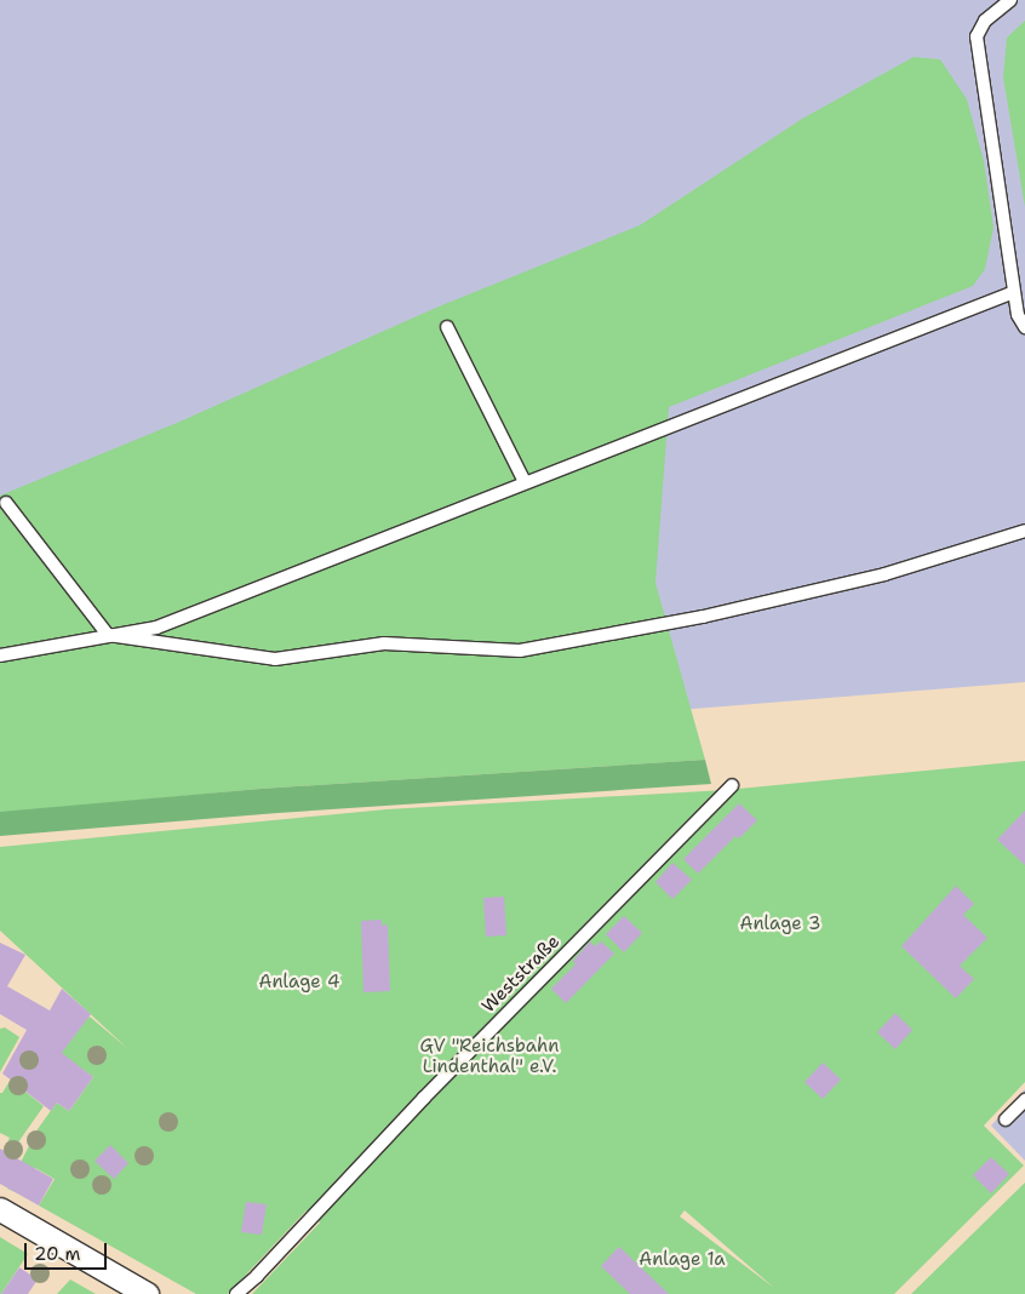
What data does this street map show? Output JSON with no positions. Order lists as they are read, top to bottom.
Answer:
{
  "streets": {
    "lane": ["Weststraße"]
  },
  "parks": [
    "Anlage 3",
    "Anlage 4",
    "GV \"Reichsbahn Lindenthal\" e.V.",
    "Anlage 1a"
  ],
  "scale_bar": "20 m"
}
